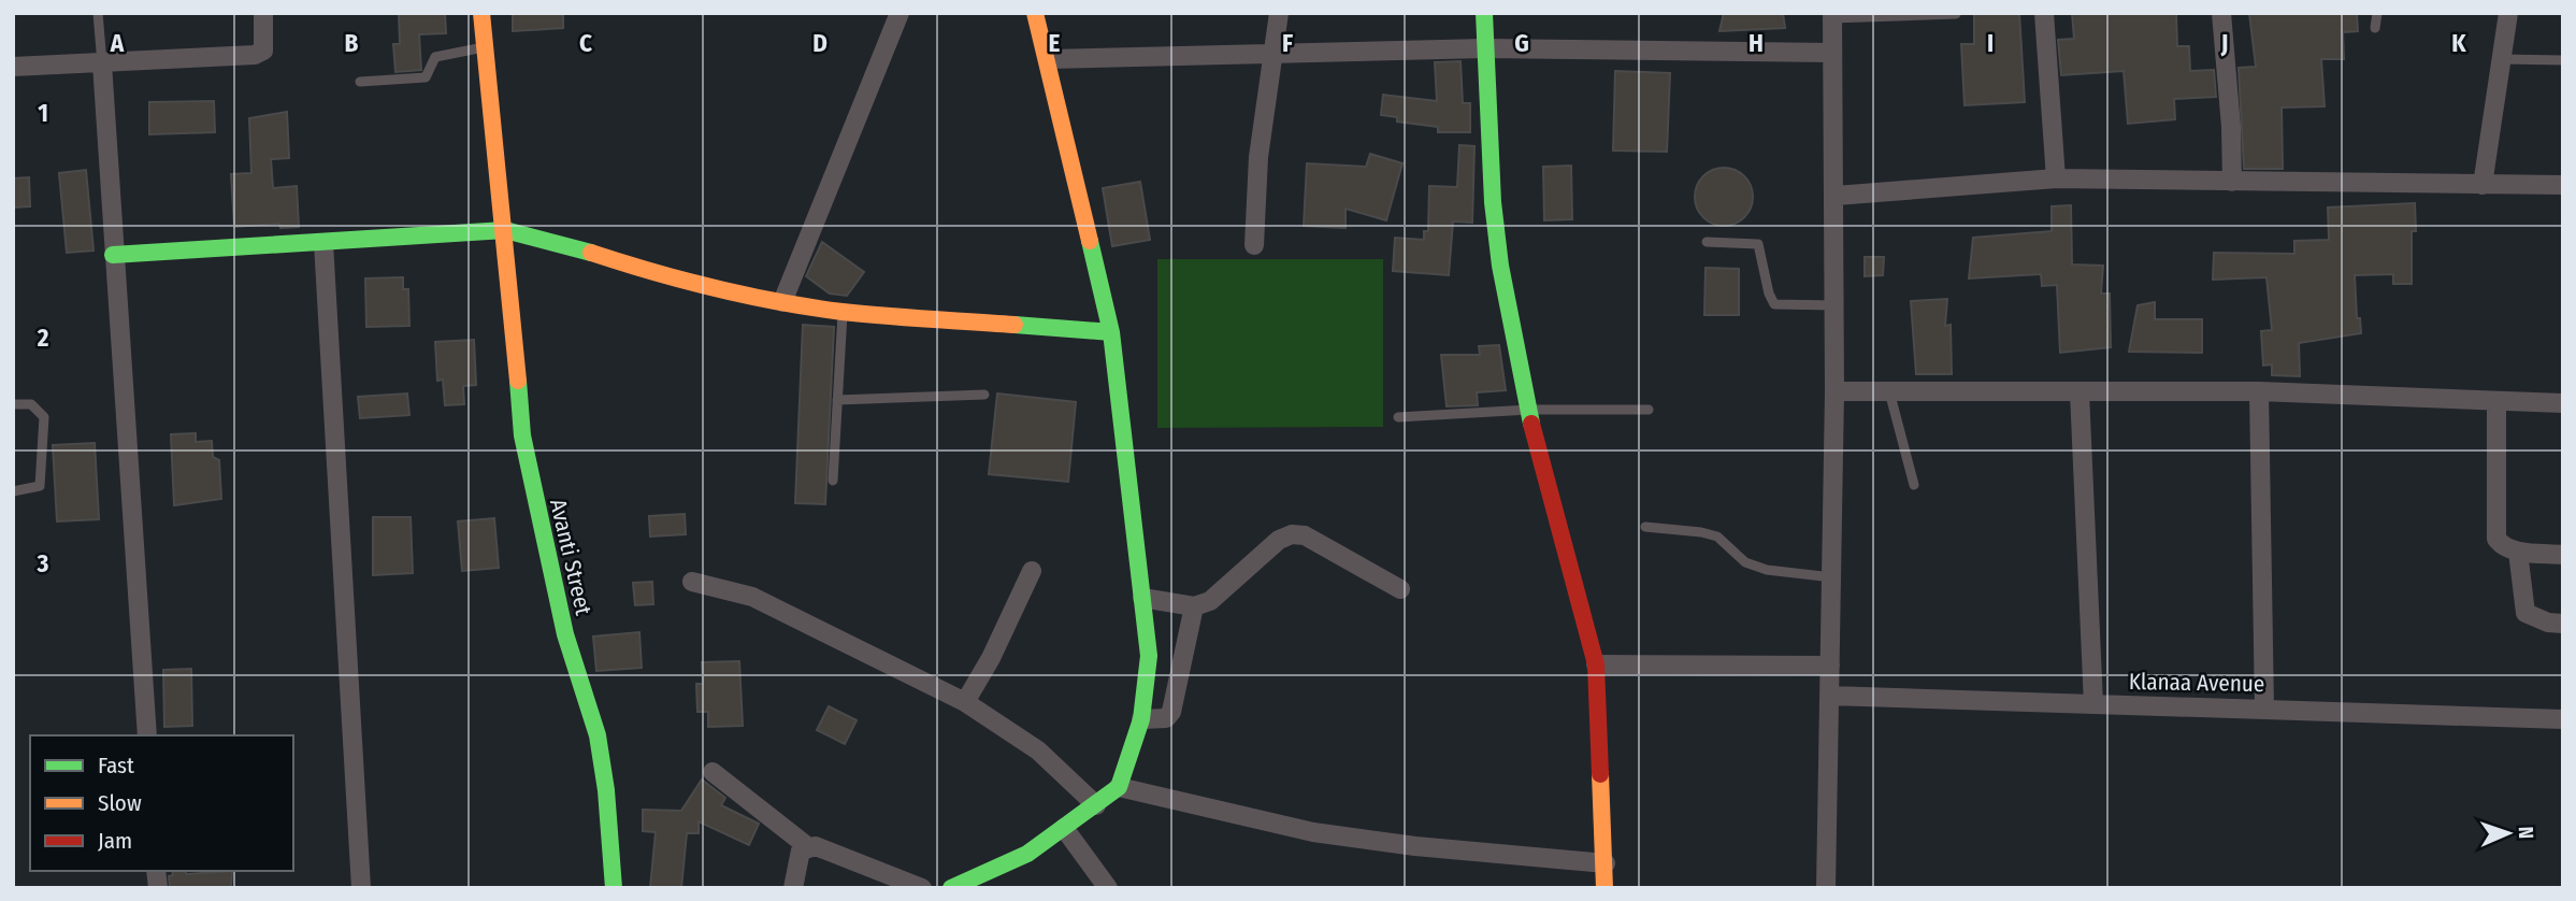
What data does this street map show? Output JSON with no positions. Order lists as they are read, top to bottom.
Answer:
{
  "streets": {
    "street": ["Avanti Street", "Klanaa Avenue"]
  },
  "legend": ["Fast", "Slow", "Jam"],
  "north": "right",
  "grid": {
    "columns": [
      "A",
      "B",
      "C",
      "D",
      "E",
      "F",
      "G",
      "H",
      "I",
      "J",
      "K"
    ],
    "rows": ["1", "2", "3"]
  }
}
